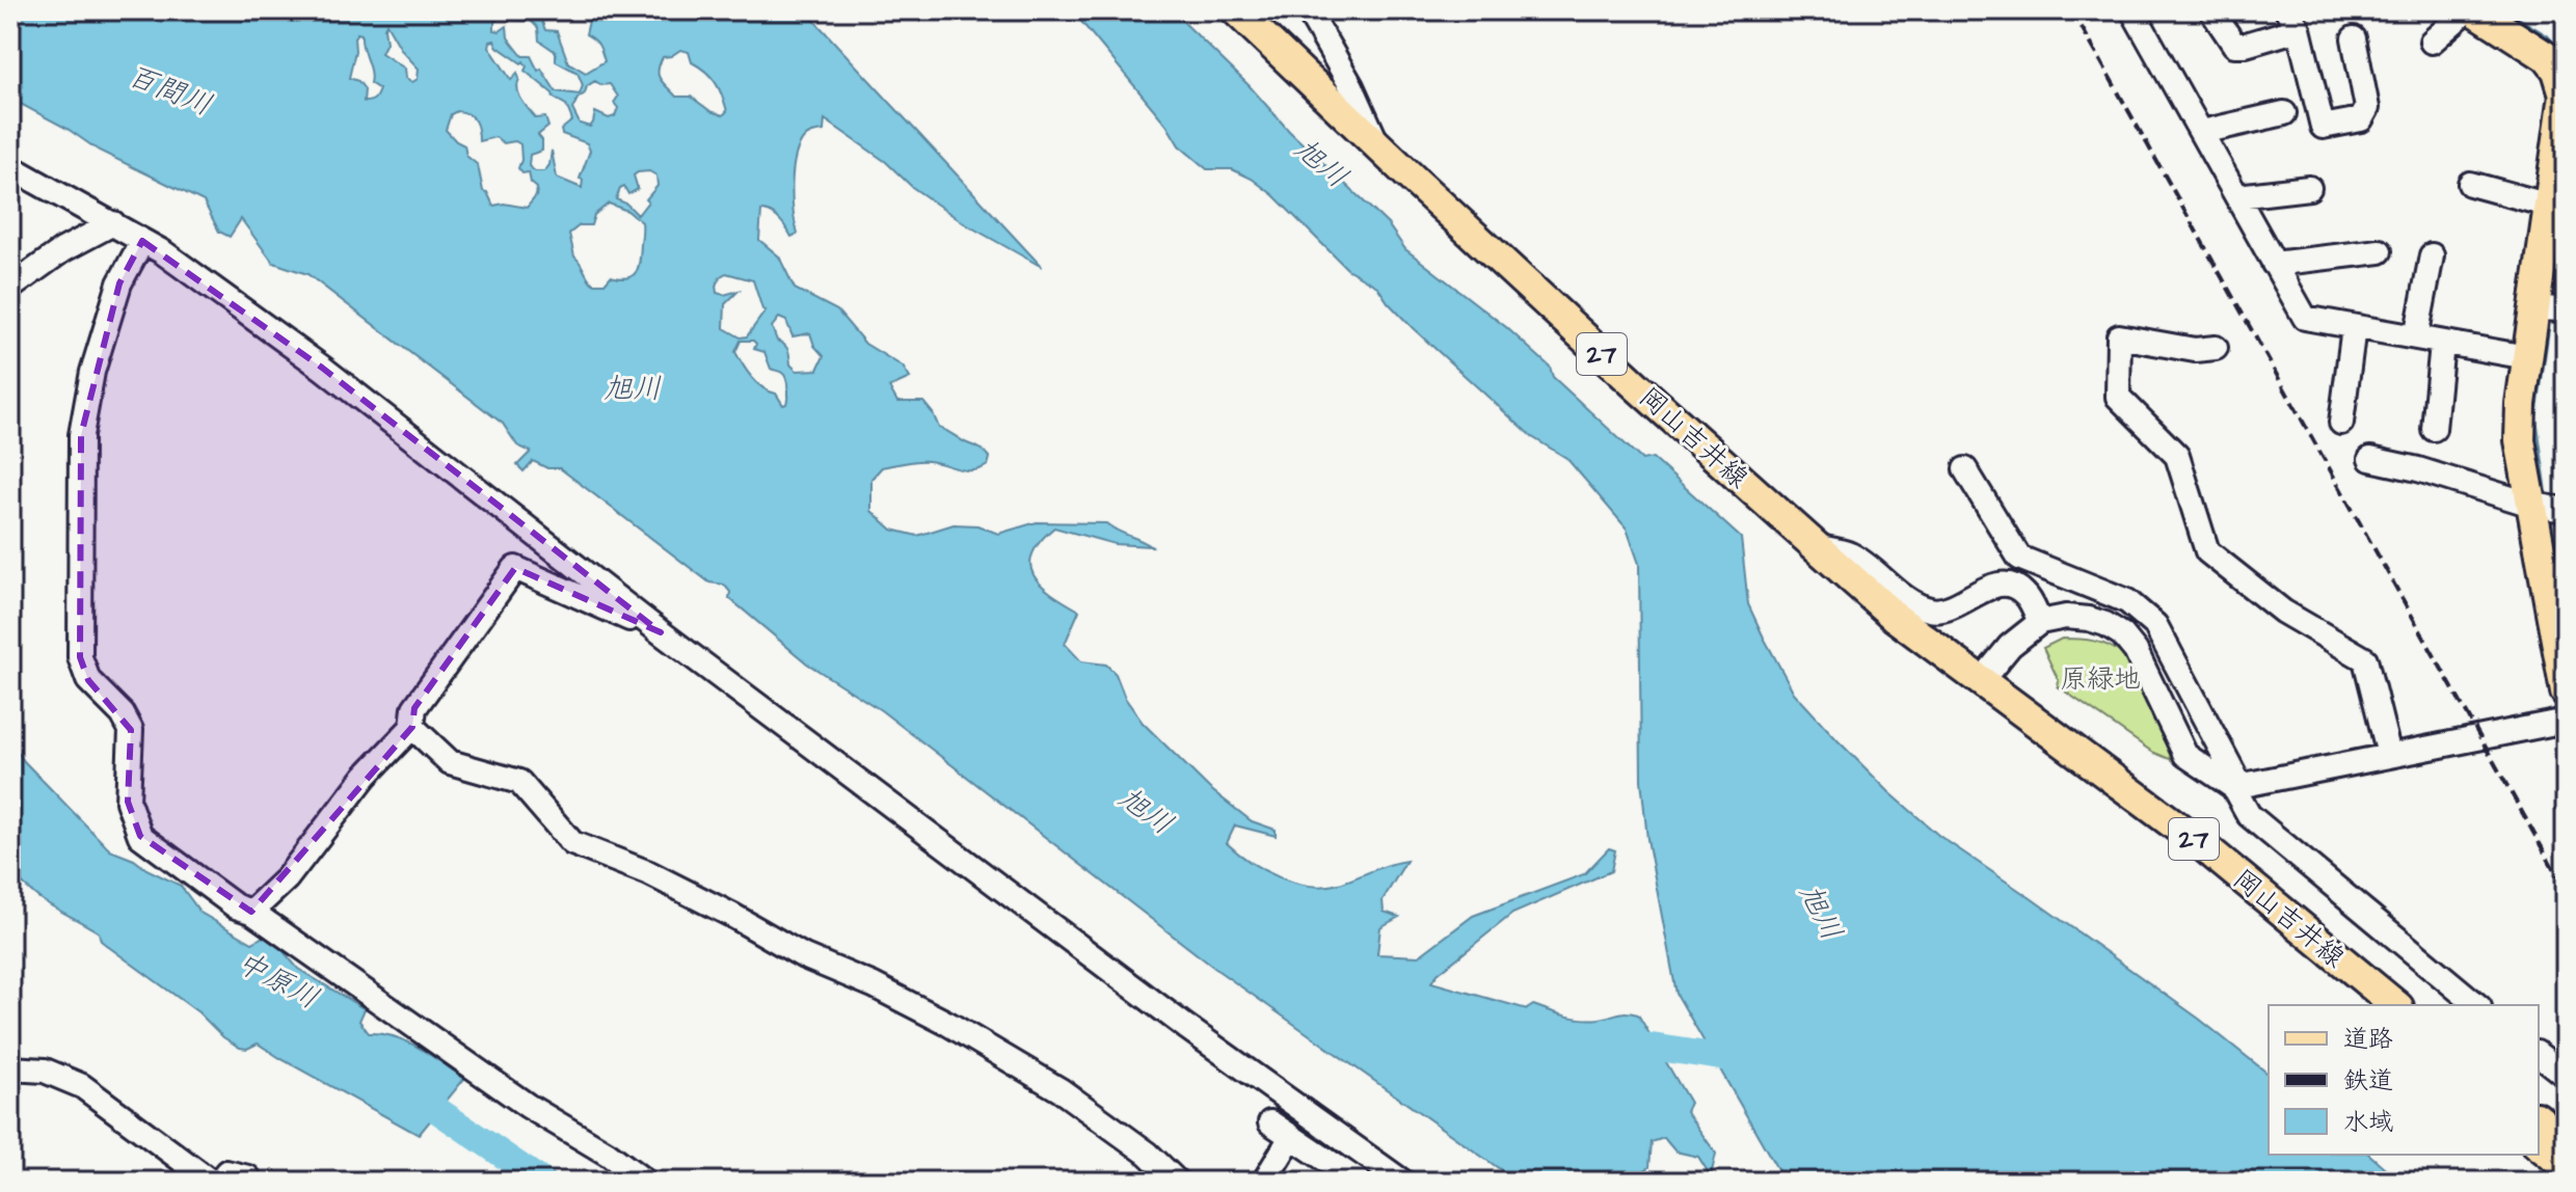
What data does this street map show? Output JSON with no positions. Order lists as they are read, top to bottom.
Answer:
{
  "streets": {
    "main road": ["27", "岡山吉井線"]
  },
  "water": ["百間川", "旭川", "中原川"],
  "parks": ["原緑地"],
  "legend": ["道路", "鉄道", "水域"]
}
